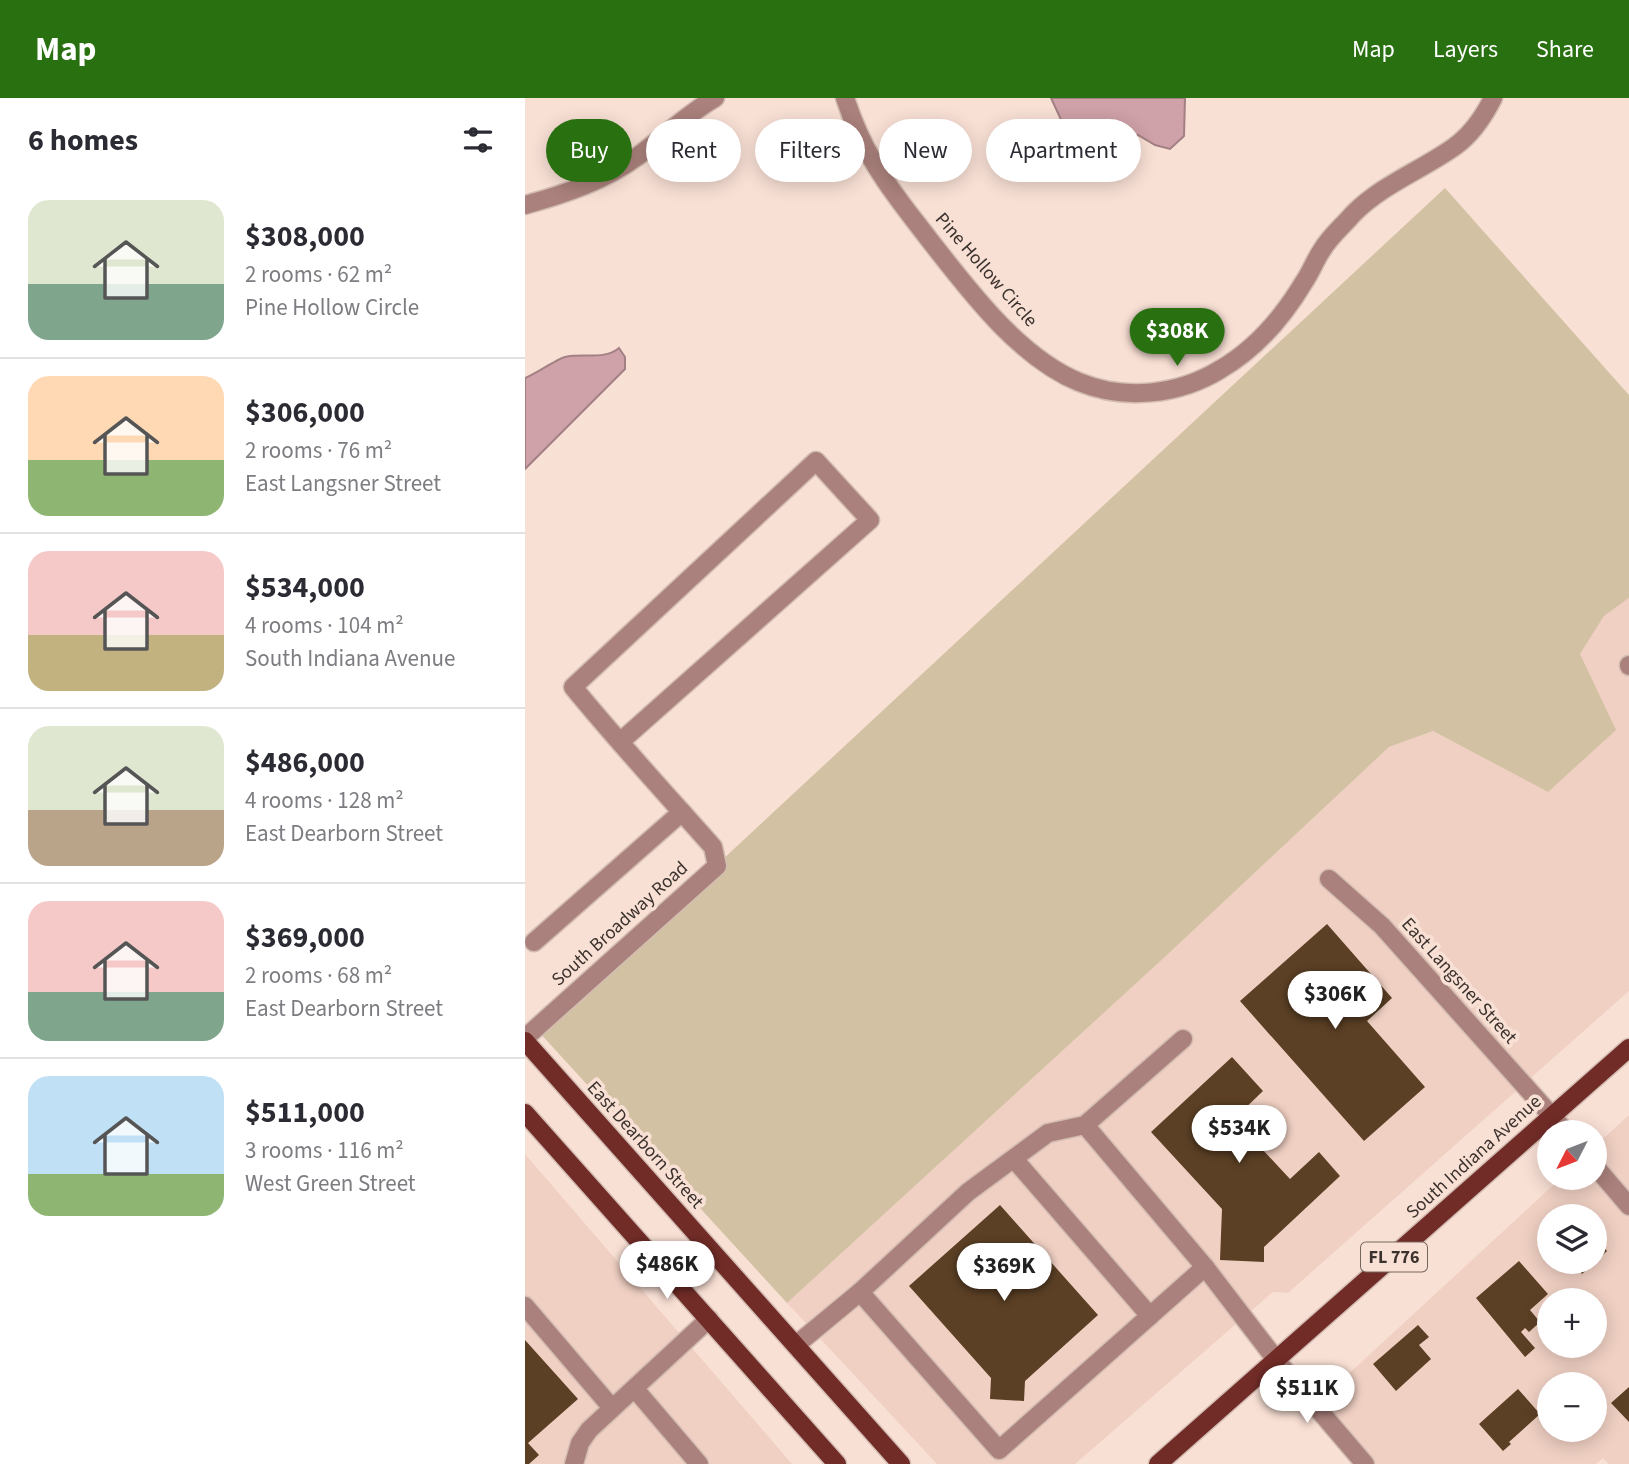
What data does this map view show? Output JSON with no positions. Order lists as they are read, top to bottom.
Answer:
{
  "streets": {
    "main road": ["East Dearborn Street", "South Indiana Avenue", "FL 776"],
    "street": ["Pine Hollow Circle", "South Broadway Road", "East Langsner Street"]
  },
  "crossings": [
    ["South Broadway Road", "East Dearborn Street"],
    ["East Langsner Street", "South Indiana Avenue"]
  ],
  "north": "bottom left",
  "page": {
    "header": "Map",
    "nav": ["Map", "Layers", "Share"],
    "heading": "6 homes",
    "chip": [
      "Buy",
      "Rent",
      "Filters",
      "New",
      "Apartment"
    ],
    "list": [
      {
        "name": "$308,000",
        "note": "2 rooms · 62 m² · Pine Hollow Circle"
      },
      {
        "name": "$306,000",
        "note": "2 rooms · 76 m² · East Langsner Street"
      },
      {
        "name": "$534,000",
        "note": "4 rooms · 104 m² · South Indiana Avenue"
      },
      {
        "name": "$486,000",
        "note": "4 rooms · 128 m² · East Dearborn Street"
      },
      {
        "name": "$369,000",
        "note": "2 rooms · 68 m² · East Dearborn Street"
      },
      {
        "name": "$511,000",
        "note": "3 rooms · 116 m² · West Green Street"
      }
    ],
    "price": [
      "$308K",
      "$306K",
      "$534K",
      "$486K",
      "$369K",
      "$511K"
    ],
    "map_buttons": ["+", "−"]
  }
}
